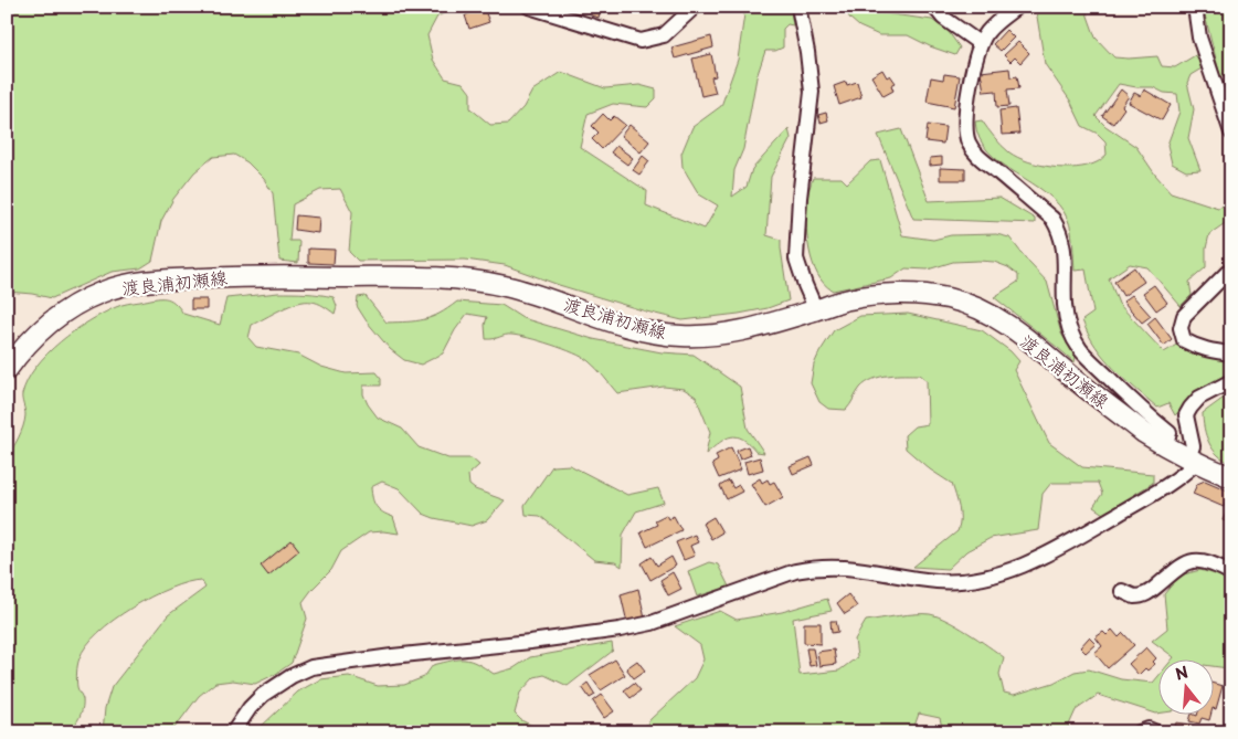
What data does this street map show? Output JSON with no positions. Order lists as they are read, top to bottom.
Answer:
{
  "streets": {
    "main road": ["渡良浦初瀬線"]
  },
  "north": "top"
}
